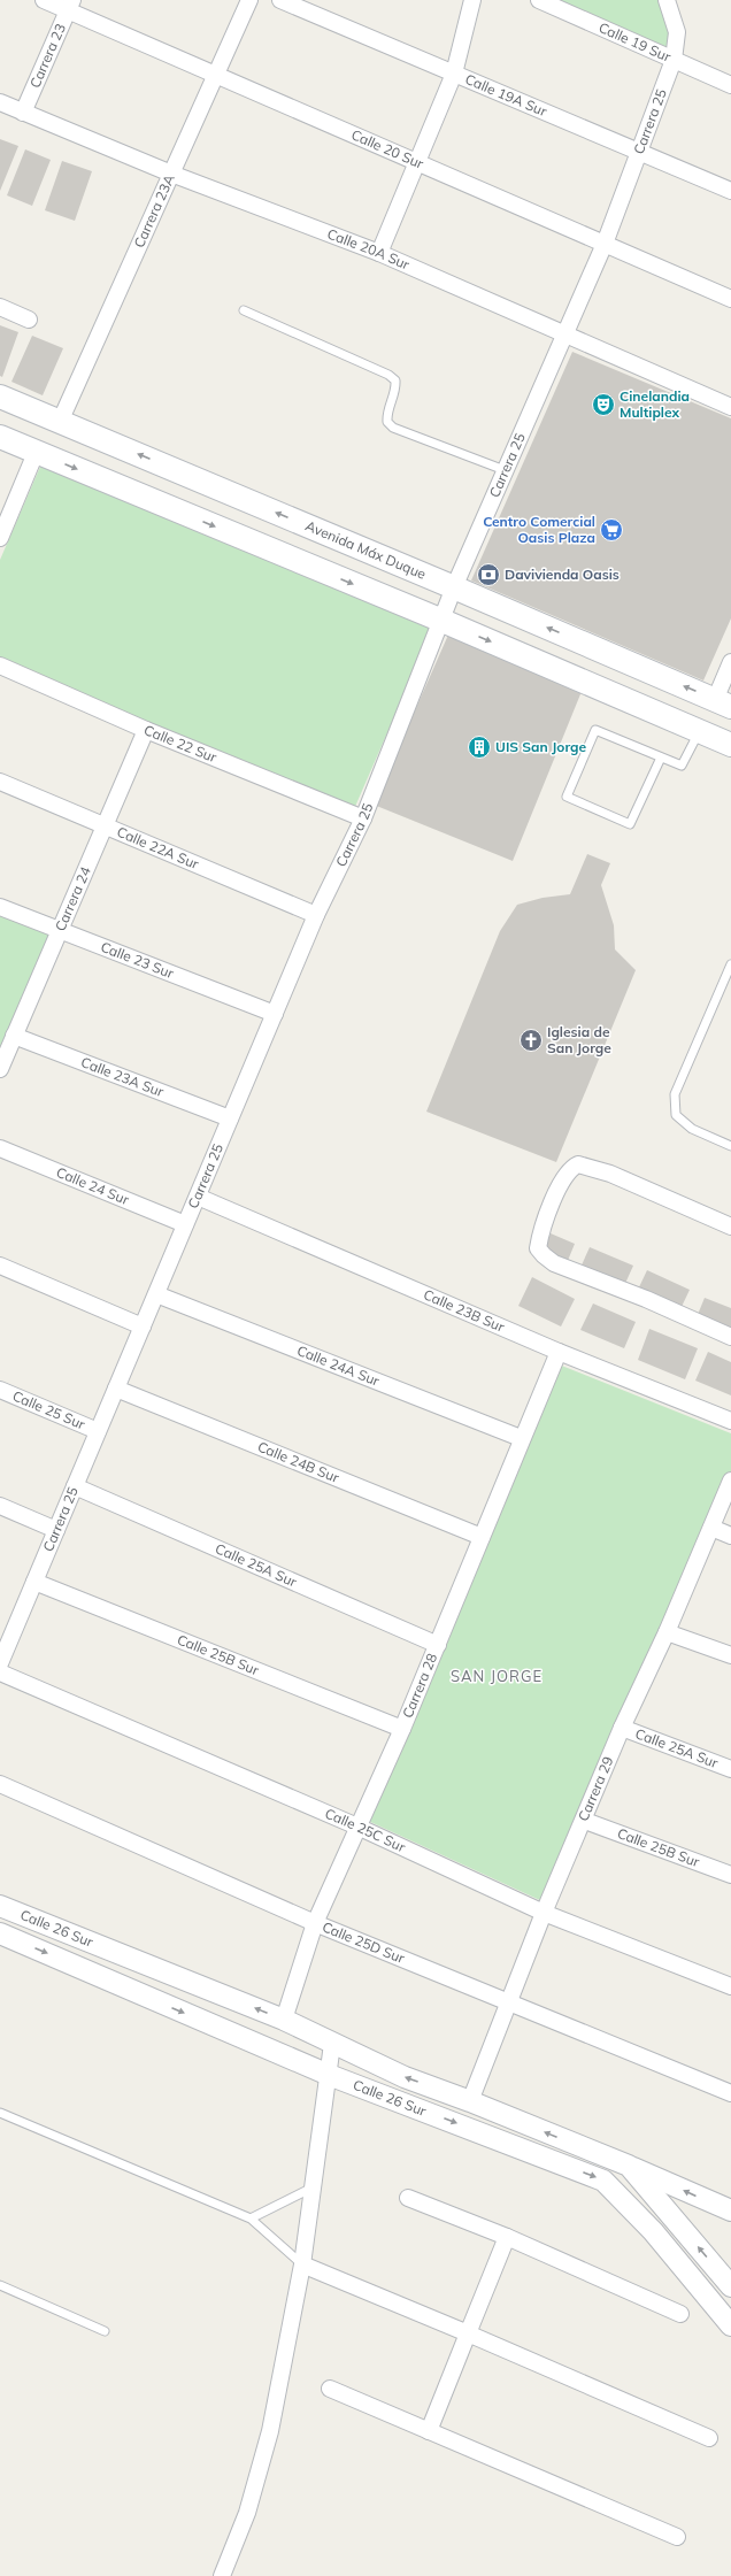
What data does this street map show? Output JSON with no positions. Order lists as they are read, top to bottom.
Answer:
{
  "streets": {
    "main road": ["Avenida Máx Duque"],
    "street": [
      "Calle 19 Sur",
      "Carrera 23",
      "Calle 19A Sur",
      "Carrera 25",
      "Calle 20 Sur",
      "Carrera 23A",
      "Calle 20A Sur",
      "Calle 22 Sur",
      "Calle 22A Sur",
      "Carrera 24",
      "Calle 23 Sur",
      "Calle 23A Sur",
      "Calle 24 Sur",
      "Calle 23B Sur",
      "Calle 24A Sur",
      "Calle 25 Sur",
      "Calle 24B Sur",
      "Calle 25A Sur",
      "Calle 25B Sur",
      "Carrera 28",
      "Carrera 29",
      "Calle 25C Sur",
      "Calle 26 Sur",
      "Calle 25D Sur"
    ]
  },
  "crossings": [
    ["Calle 19 Sur", "Carrera 25"],
    ["Carrera 23", "Calle 20 Sur"],
    ["Carrera 23", "Calle 20A Sur"],
    ["Calle 19A Sur", "Carrera 25"],
    ["Carrera 25", "Calle 20 Sur"],
    ["Carrera 25", "Calle 20A Sur"],
    ["Carrera 25", "Avenida Máx Duque"],
    ["Carrera 25", "Calle 22 Sur"],
    ["Carrera 25", "Calle 22A Sur"],
    ["Carrera 25", "Calle 23 Sur"],
    ["Carrera 25", "Calle 23A Sur"],
    ["Carrera 25", "Calle 24 Sur"],
    ["Carrera 25", "Calle 23B Sur"],
    ["Carrera 25", "Calle 24A Sur"],
    ["Carrera 25", "Calle 25 Sur"],
    ["Carrera 25", "Calle 24B Sur"],
    ["Carrera 25", "Calle 25A Sur"],
    ["Carrera 25", "Calle 25B Sur"],
    ["Calle 20 Sur", "Carrera 23A"],
    ["Carrera 23A", "Calle 20A Sur"],
    ["Carrera 23A", "Avenida Máx Duque"],
    ["Calle 22 Sur", "Carrera 24"],
    ["Calle 22A Sur", "Carrera 24"],
    ["Carrera 24", "Calle 23 Sur"],
    ["Carrera 24", "Calle 23A Sur"],
    ["Calle 23B Sur", "Carrera 28"],
    ["Calle 24A Sur", "Carrera 28"],
    ["Calle 24B Sur", "Carrera 28"],
    ["Calle 25A Sur", "Carrera 28"],
    ["Calle 25A Sur", "Carrera 29"],
    ["Calle 25B Sur", "Carrera 28"],
    ["Calle 25B Sur", "Carrera 29"],
    ["Carrera 28", "Calle 25C Sur"],
    ["Carrera 28", "Calle 26 Sur"],
    ["Carrera 28", "Calle 25D Sur"],
    ["Carrera 29", "Calle 25C Sur"],
    ["Carrera 29", "Calle 26 Sur"],
    ["Carrera 29", "Calle 25D Sur"]
  ],
  "districts": ["SAN JORGE"],
  "places": {
    "theatre": ["Cinelandia Multiplex"],
    "supermarket": ["Centro Comercial Oasis Plaza"],
    "bank": ["Davivienda Oasis"],
    "building": ["UIS San Jorge"],
    "church": ["Iglesia de San Jorge"]
  }
}
